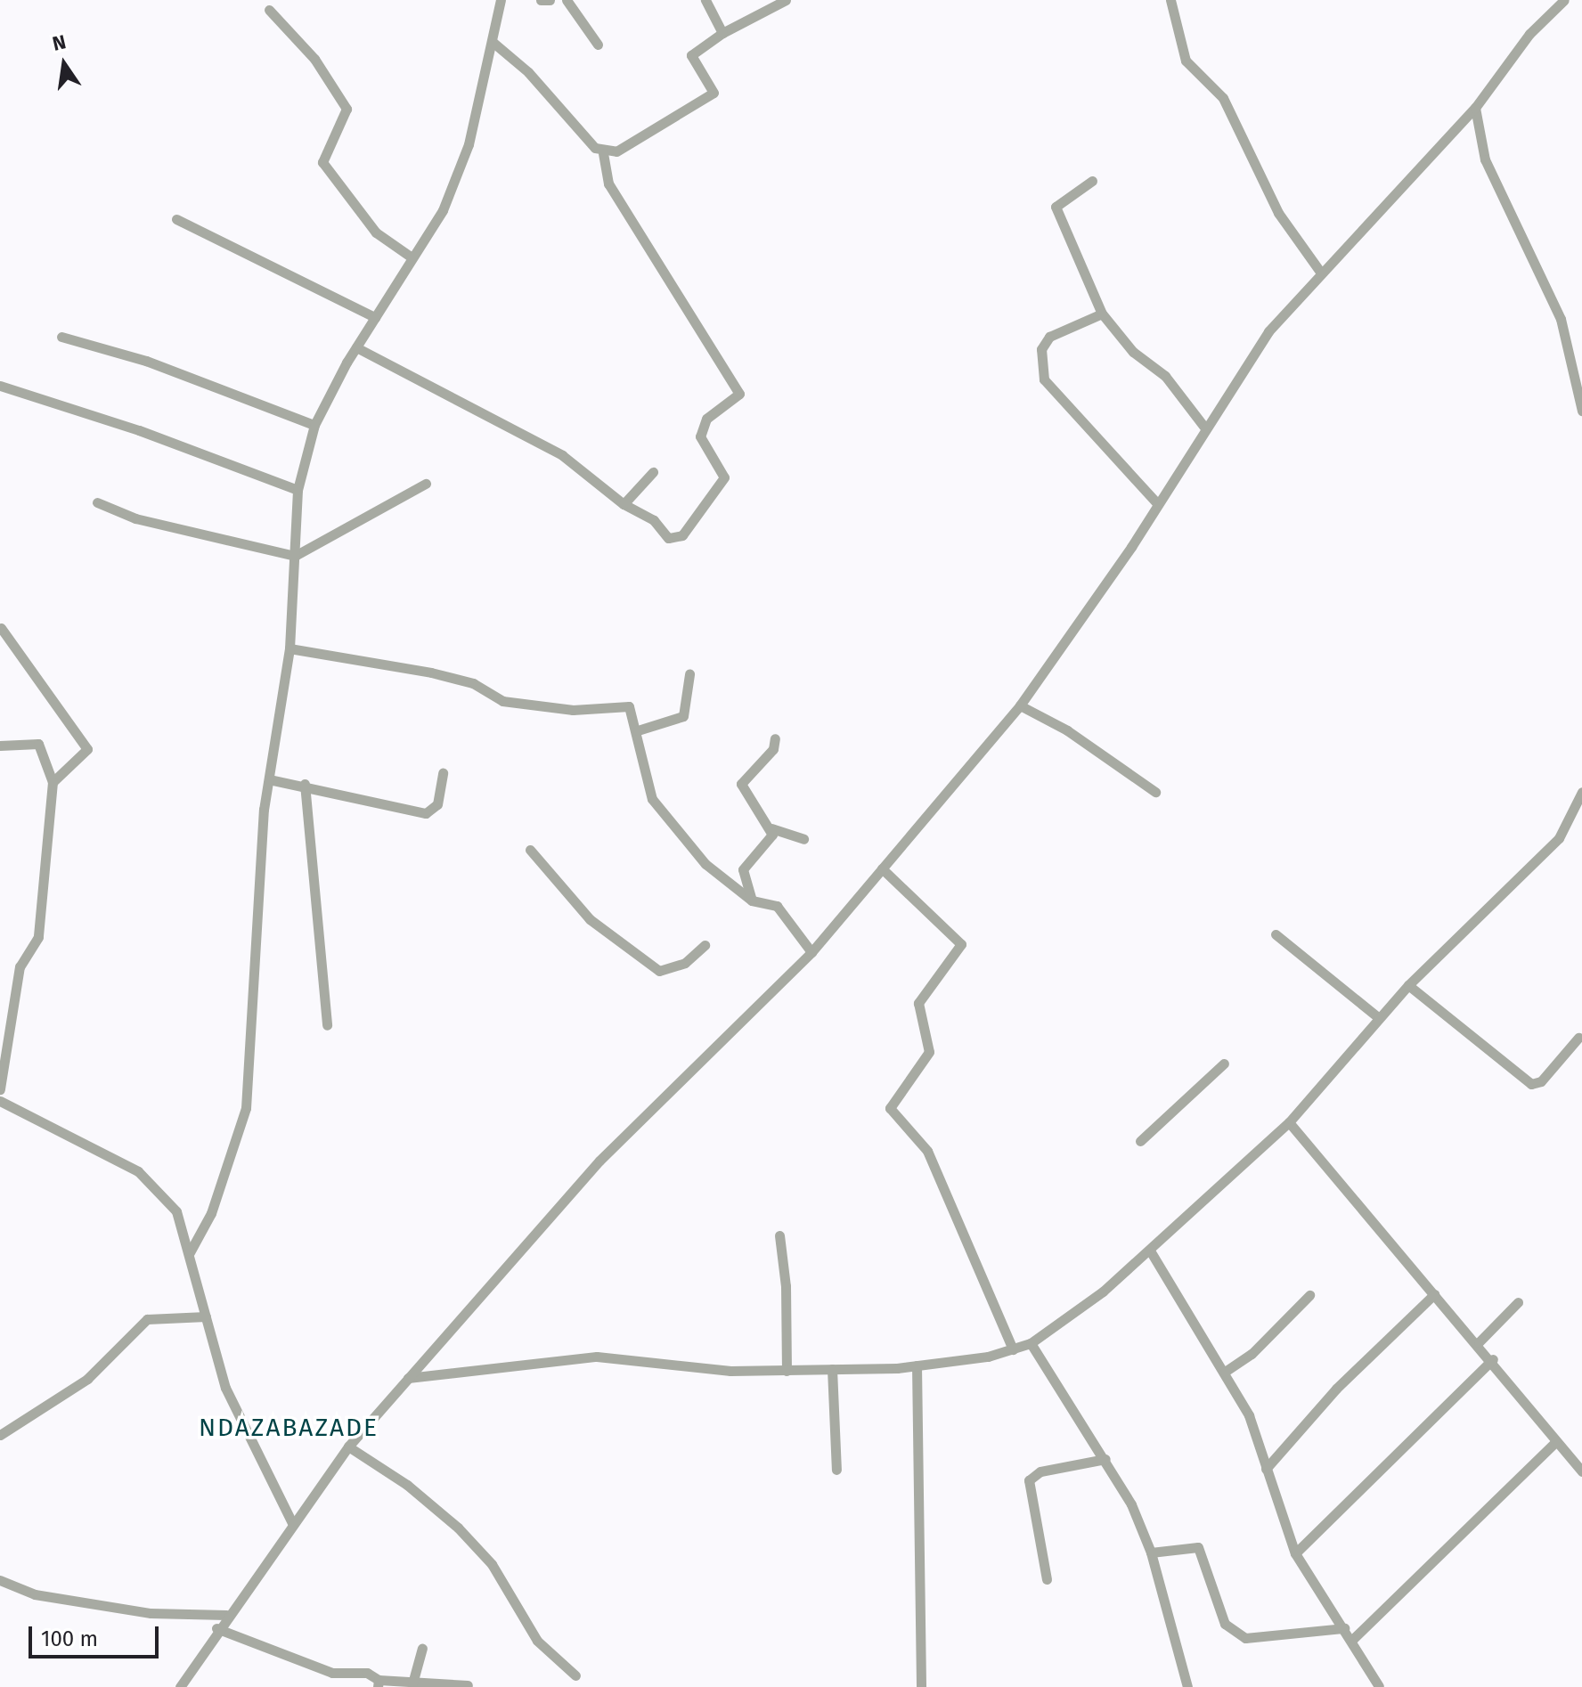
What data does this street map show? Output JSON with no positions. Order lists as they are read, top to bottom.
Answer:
{
  "districts": ["NDAZABAZADE"],
  "scale_bar": "100 m",
  "north": "top"
}
